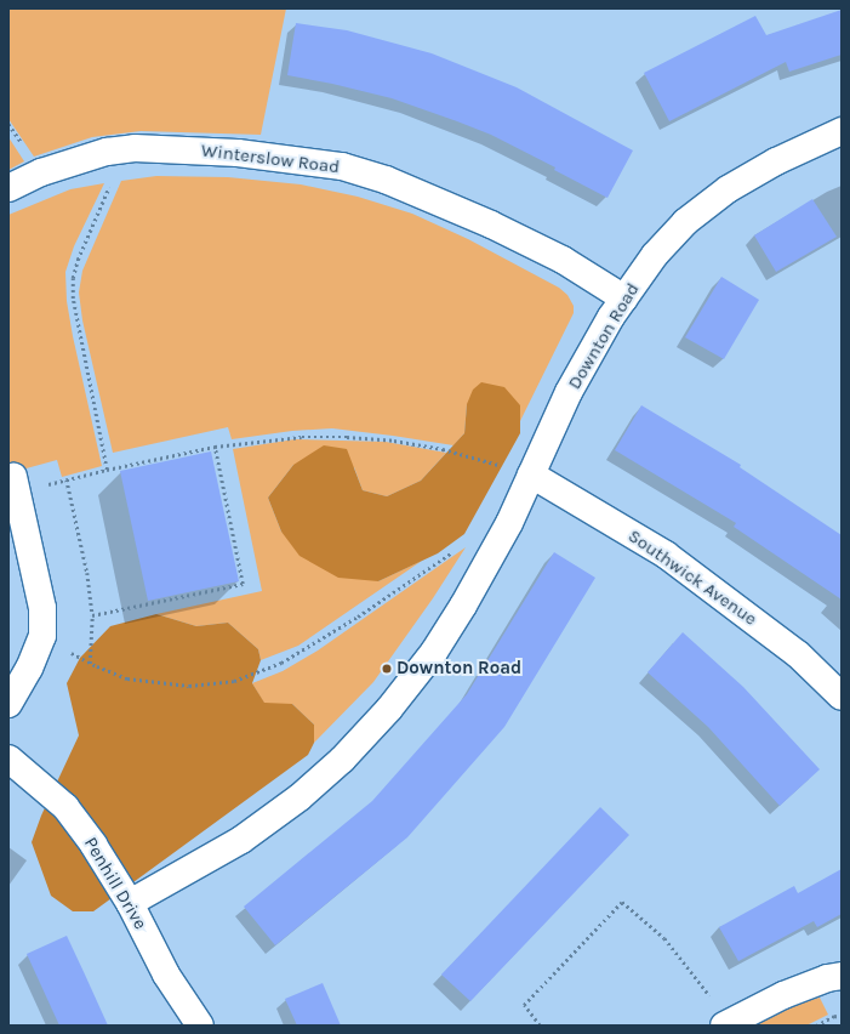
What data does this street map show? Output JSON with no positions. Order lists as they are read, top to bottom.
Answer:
{
  "streets": {
    "street": [
      "Winterslow Road",
      "Downton Road",
      "Southwick Avenue",
      "Penhill Drive"
    ]
  },
  "crossings": [
    ["Winterslow Road", "Downton Road"],
    ["Downton Road", "Southwick Avenue"],
    ["Downton Road", "Penhill Drive"]
  ],
  "places": ["Downton Road"]
}
